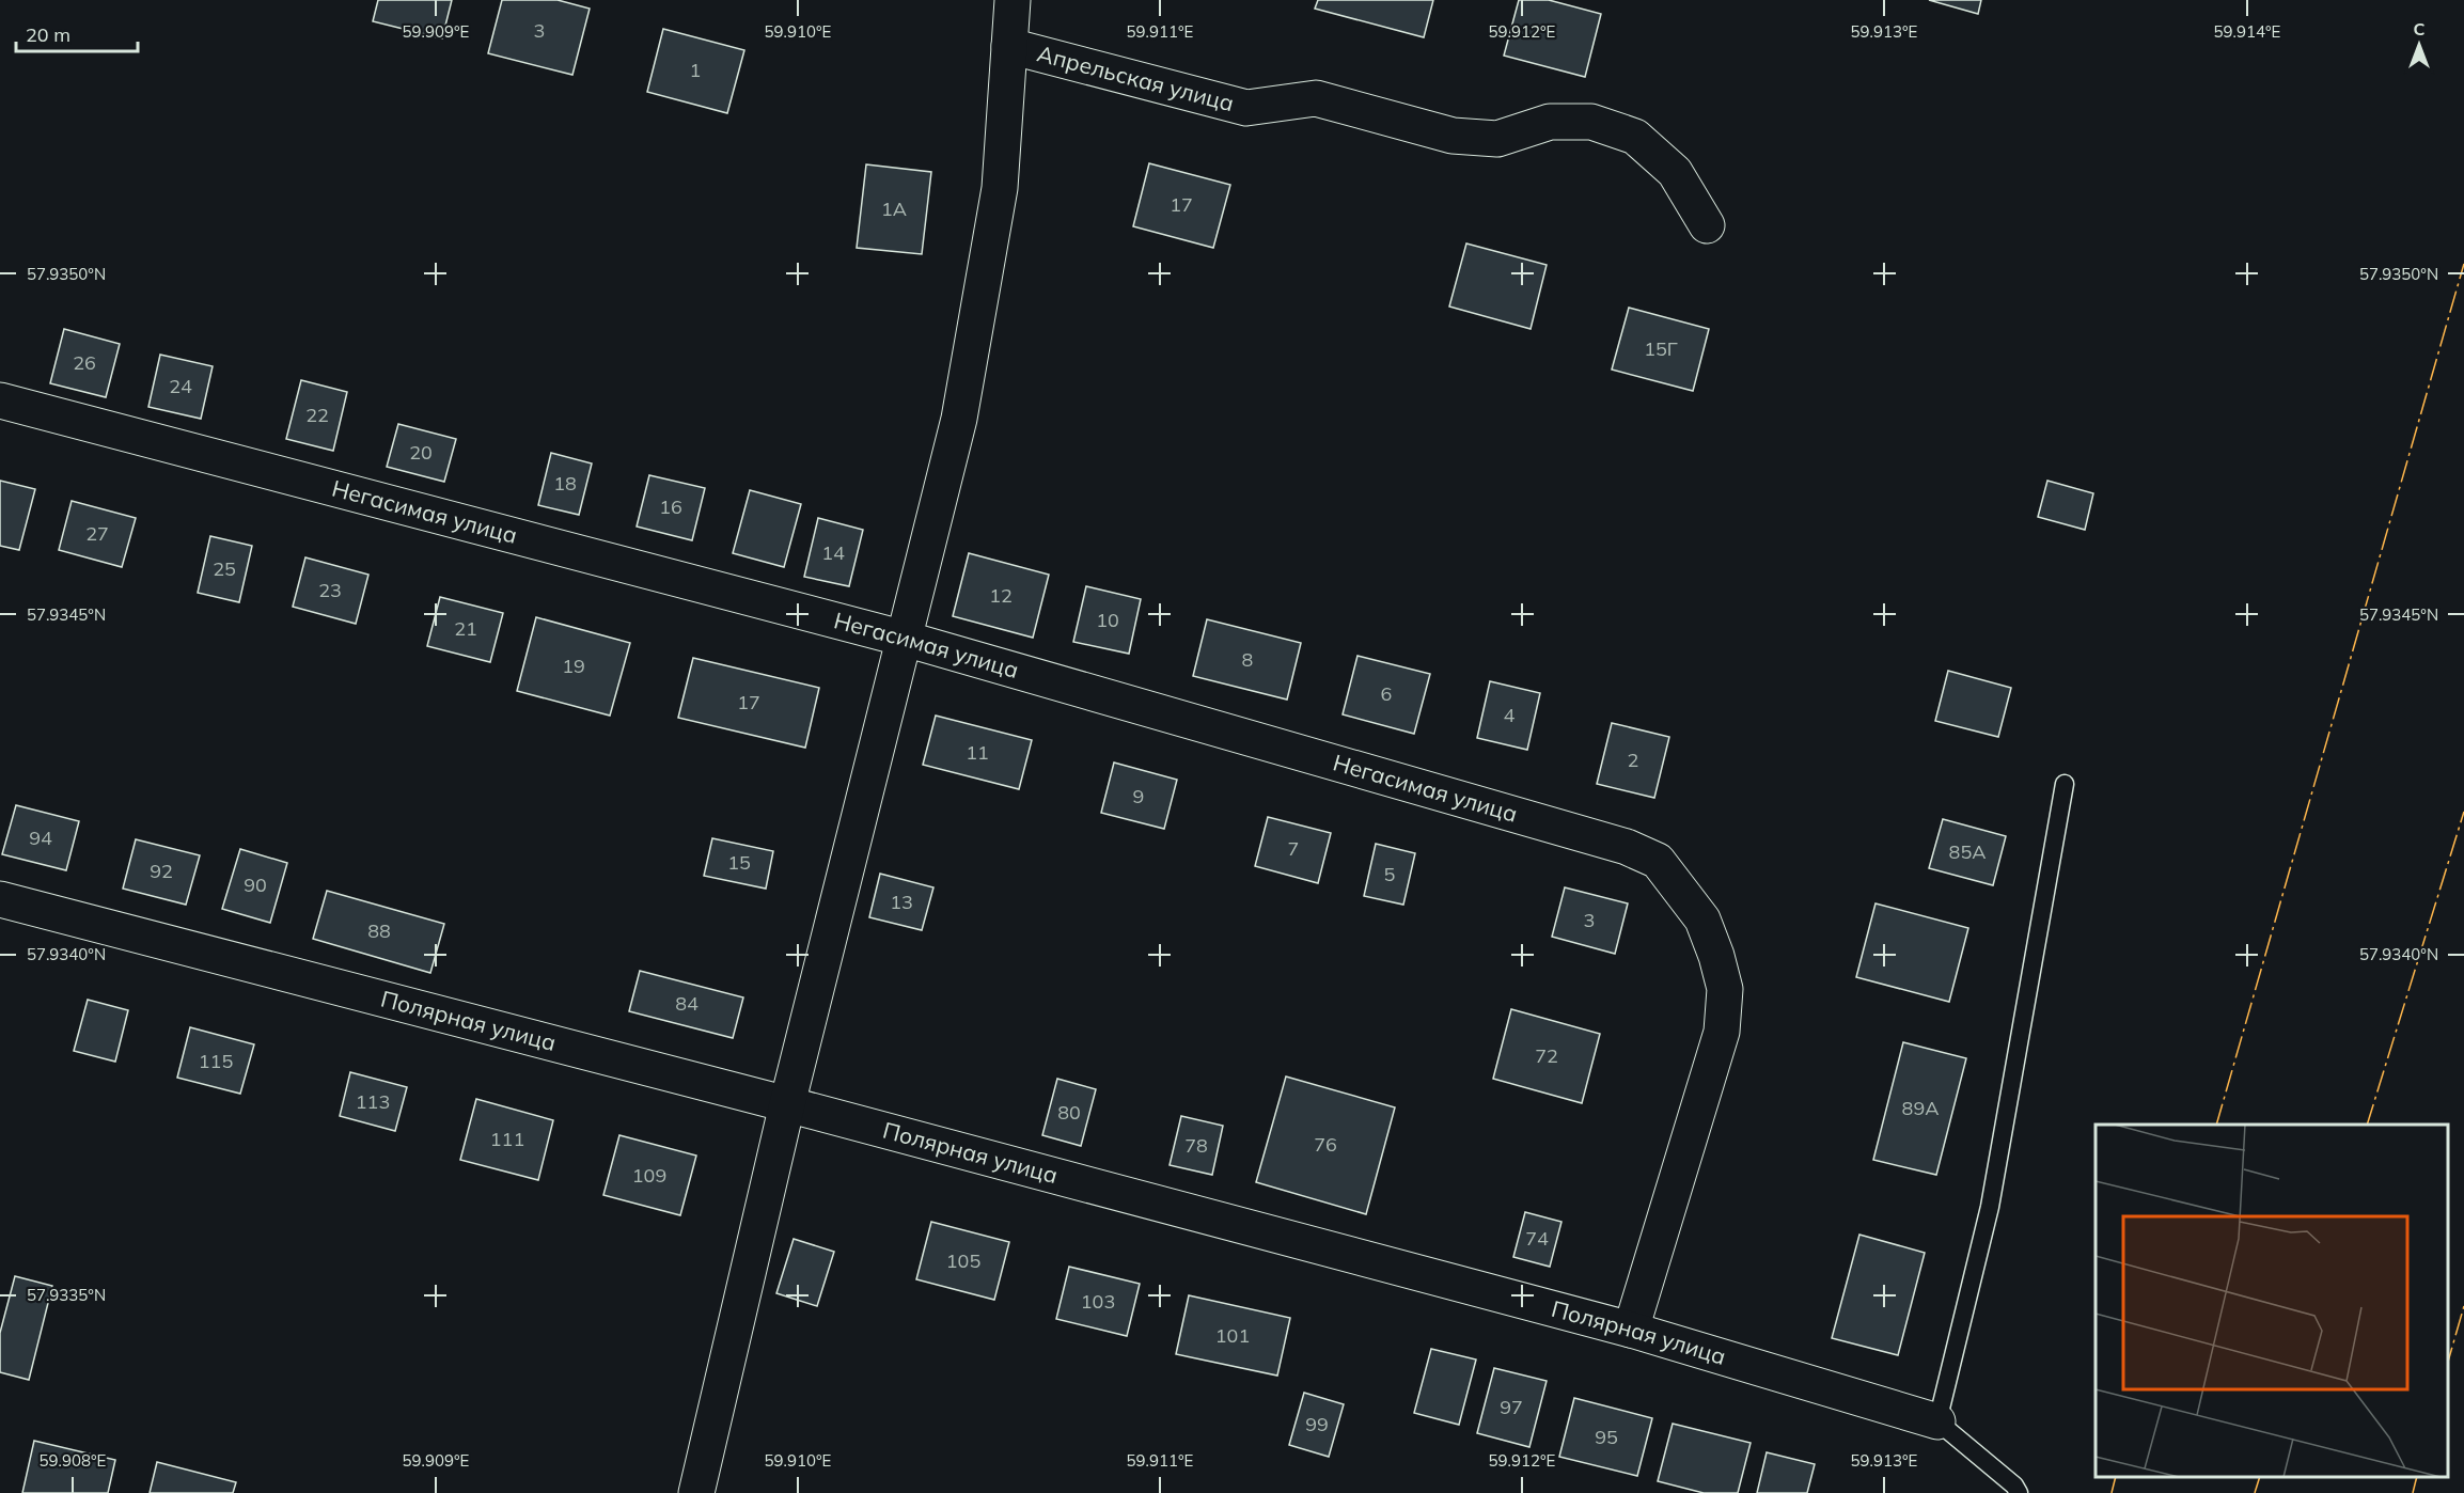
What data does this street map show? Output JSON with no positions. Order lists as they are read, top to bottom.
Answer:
{
  "streets": {
    "street": ["Апрельская улица", "Негасимая улица", "Полярная улица"]
  },
  "crossings": [
    ["Негасимая улица", "Полярная улица"]
  ],
  "house_numbers": [
    "3",
    "1",
    "17",
    "1А",
    "15Г",
    "26",
    "24",
    "22",
    "20",
    "18",
    "16",
    "27",
    "14",
    "25",
    "23",
    "12",
    "10",
    "21",
    "8",
    "19",
    "6",
    "17",
    "4",
    "11",
    "2",
    "9",
    "94",
    "7",
    "85А",
    "15",
    "92",
    "5",
    "90",
    "13",
    "3",
    "88",
    "84",
    "72",
    "115",
    "113",
    "89А",
    "80",
    "111",
    "76",
    "78",
    "109",
    "74",
    "105",
    "103",
    "101",
    "97",
    "99",
    "95"
  ],
  "scale_bar": "20 m",
  "north": "top",
  "coordinates": [
    "59.909°E",
    "59.910°E",
    "59.911°E",
    "59.912°E",
    "59.913°E",
    "59.914°E",
    "57.9350°N",
    "57.9345°N",
    "57.9340°N",
    "57.9335°N",
    "59.908°E"
  ]
}
